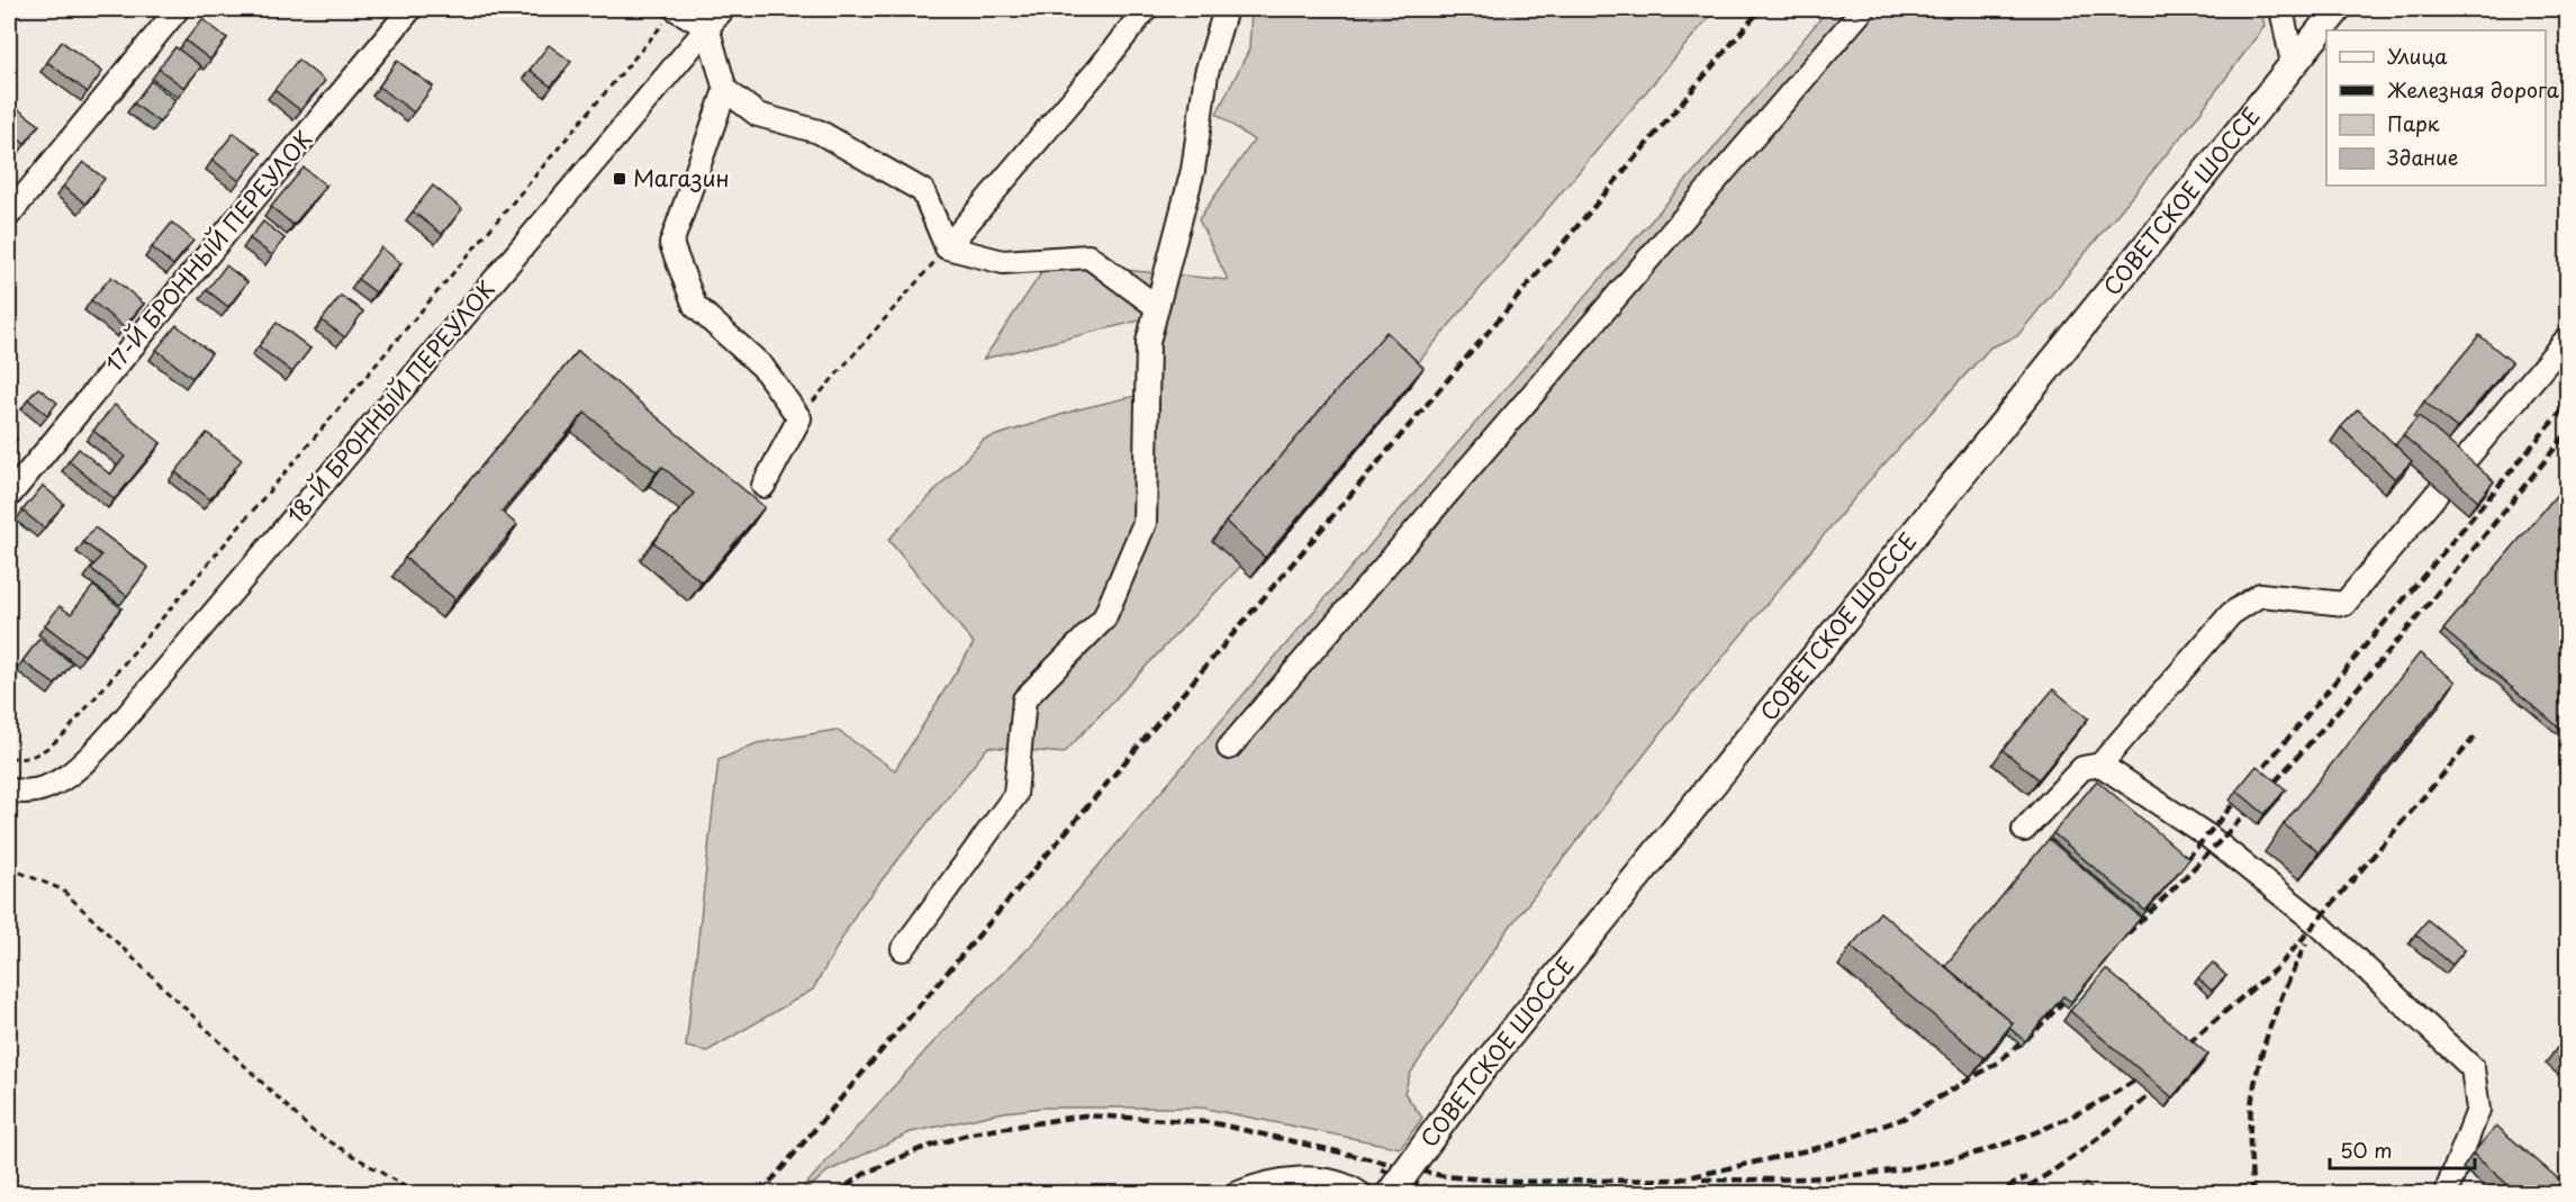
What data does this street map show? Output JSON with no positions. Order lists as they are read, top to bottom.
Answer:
{
  "streets": {
    "main road": ["СОВЕТСКОЕ ШОССЕ"],
    "street": ["17-Й БРОННЫЙ ПЕРЕУЛОК", "18-Й БРОННЫЙ ПЕРЕУЛОК"]
  },
  "places": {
    "transit": ["Магазин"]
  },
  "legend": [
    "Улица",
    "Железная дорога",
    "Парк",
    "Здание"
  ],
  "scale_bar": "50 m"
}
